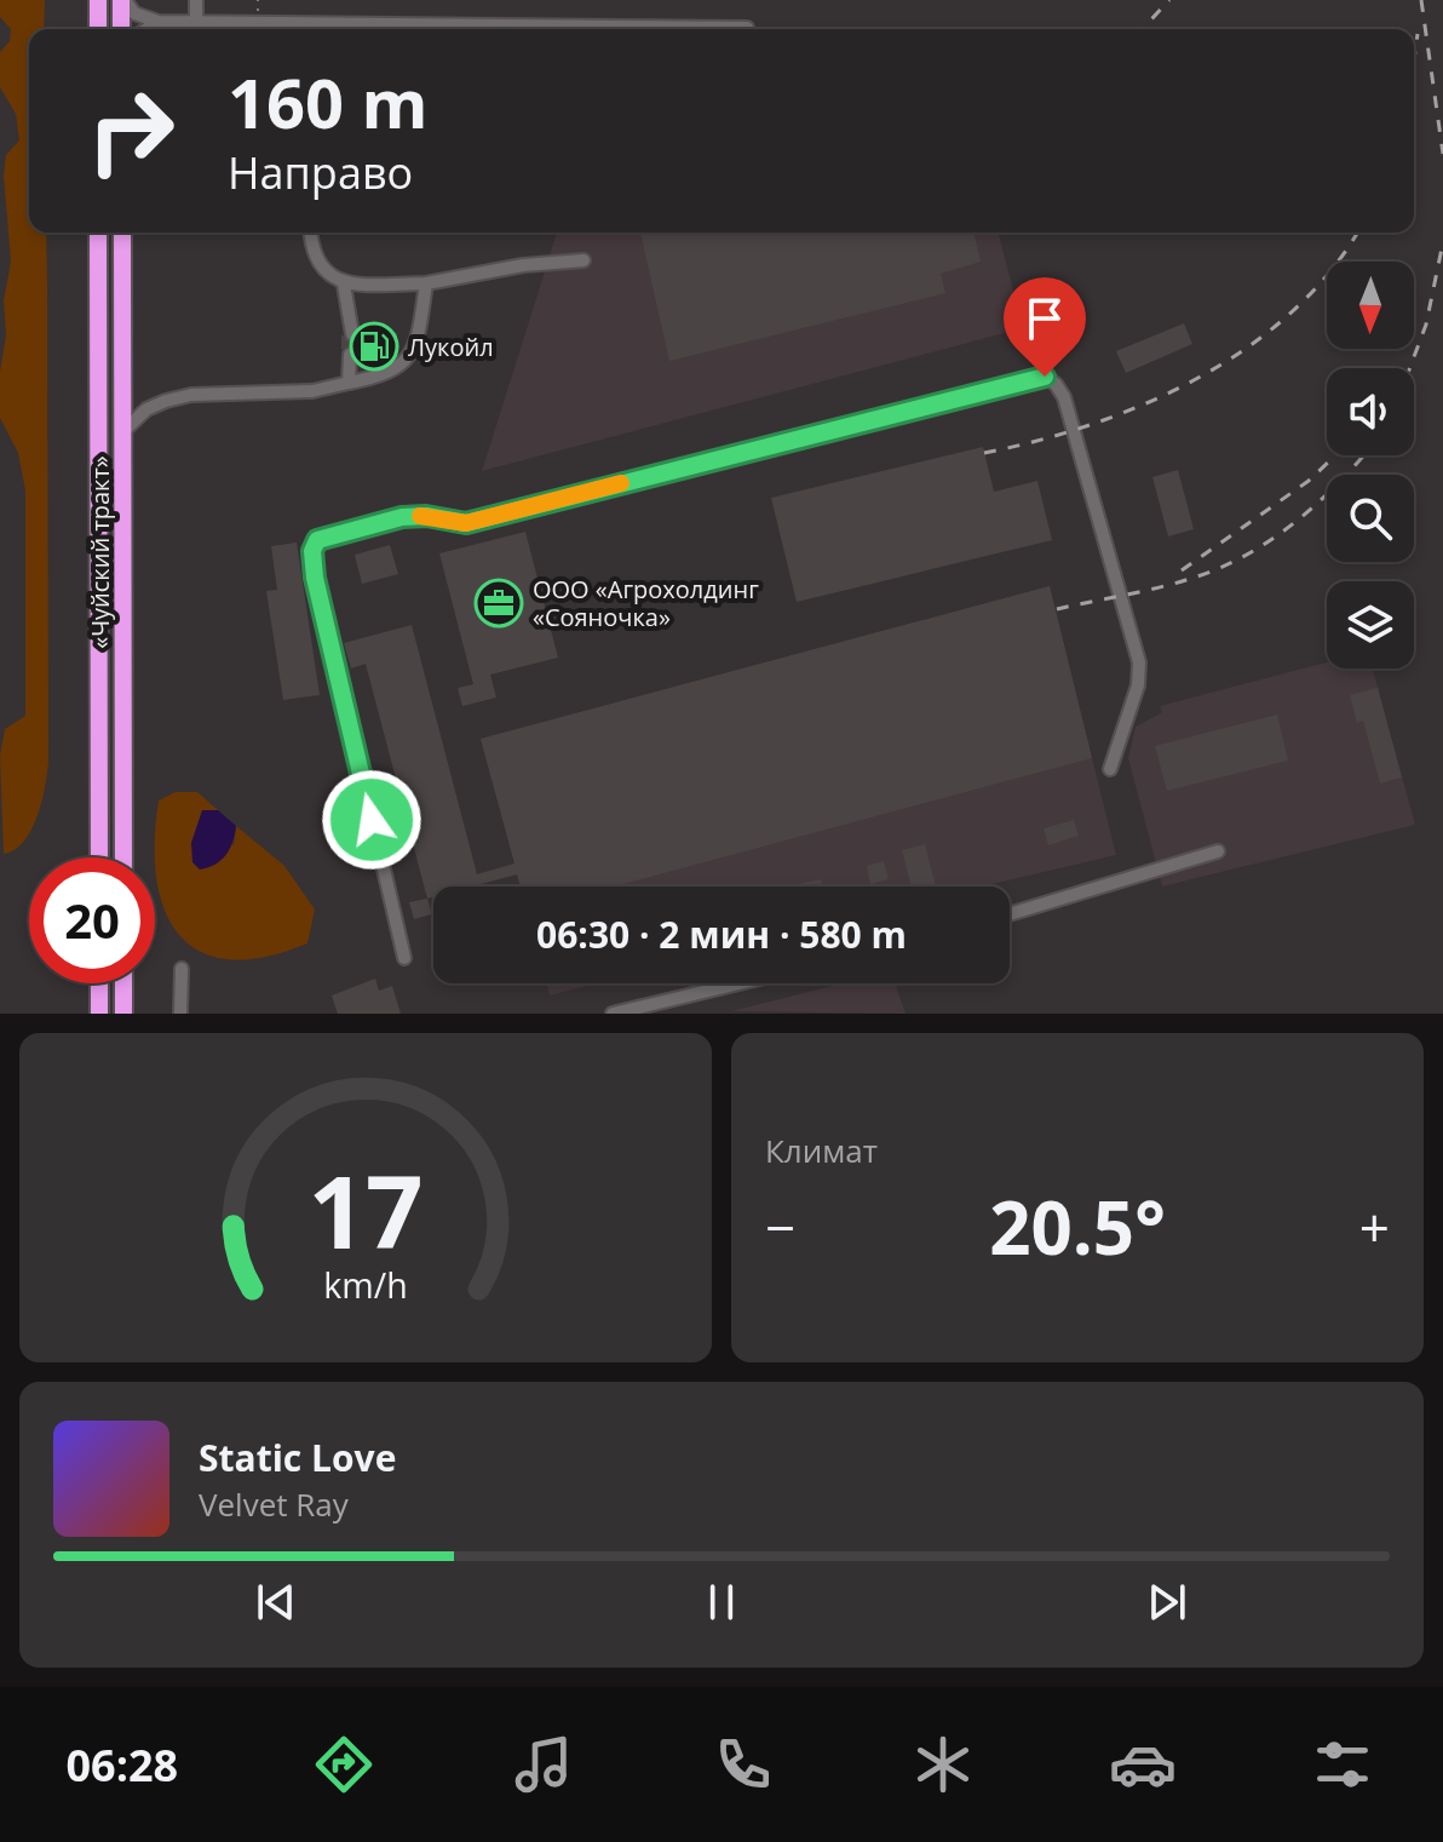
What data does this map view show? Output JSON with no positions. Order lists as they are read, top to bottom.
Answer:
{
  "streets": {
    "highway": ["«Чуйский тракт»"]
  },
  "places": {
    "fuel station": ["Лукойл"],
    "office": ["ООО «Агрохолдинг «Сояночка»"]
  },
  "north": "bottom",
  "page": {
    "turn": ["160 m", "Направо"],
    "limit": "20",
    "trip": "06:30 · 2 мин · 580 m",
    "tile": "Климат",
    "heat": ["−", "20.5°", "+"],
    "song": ["Static Love", "Velvet Ray"],
    "tabs": "06:28",
    "gauge": ["17", "km/h"]
  }
}
